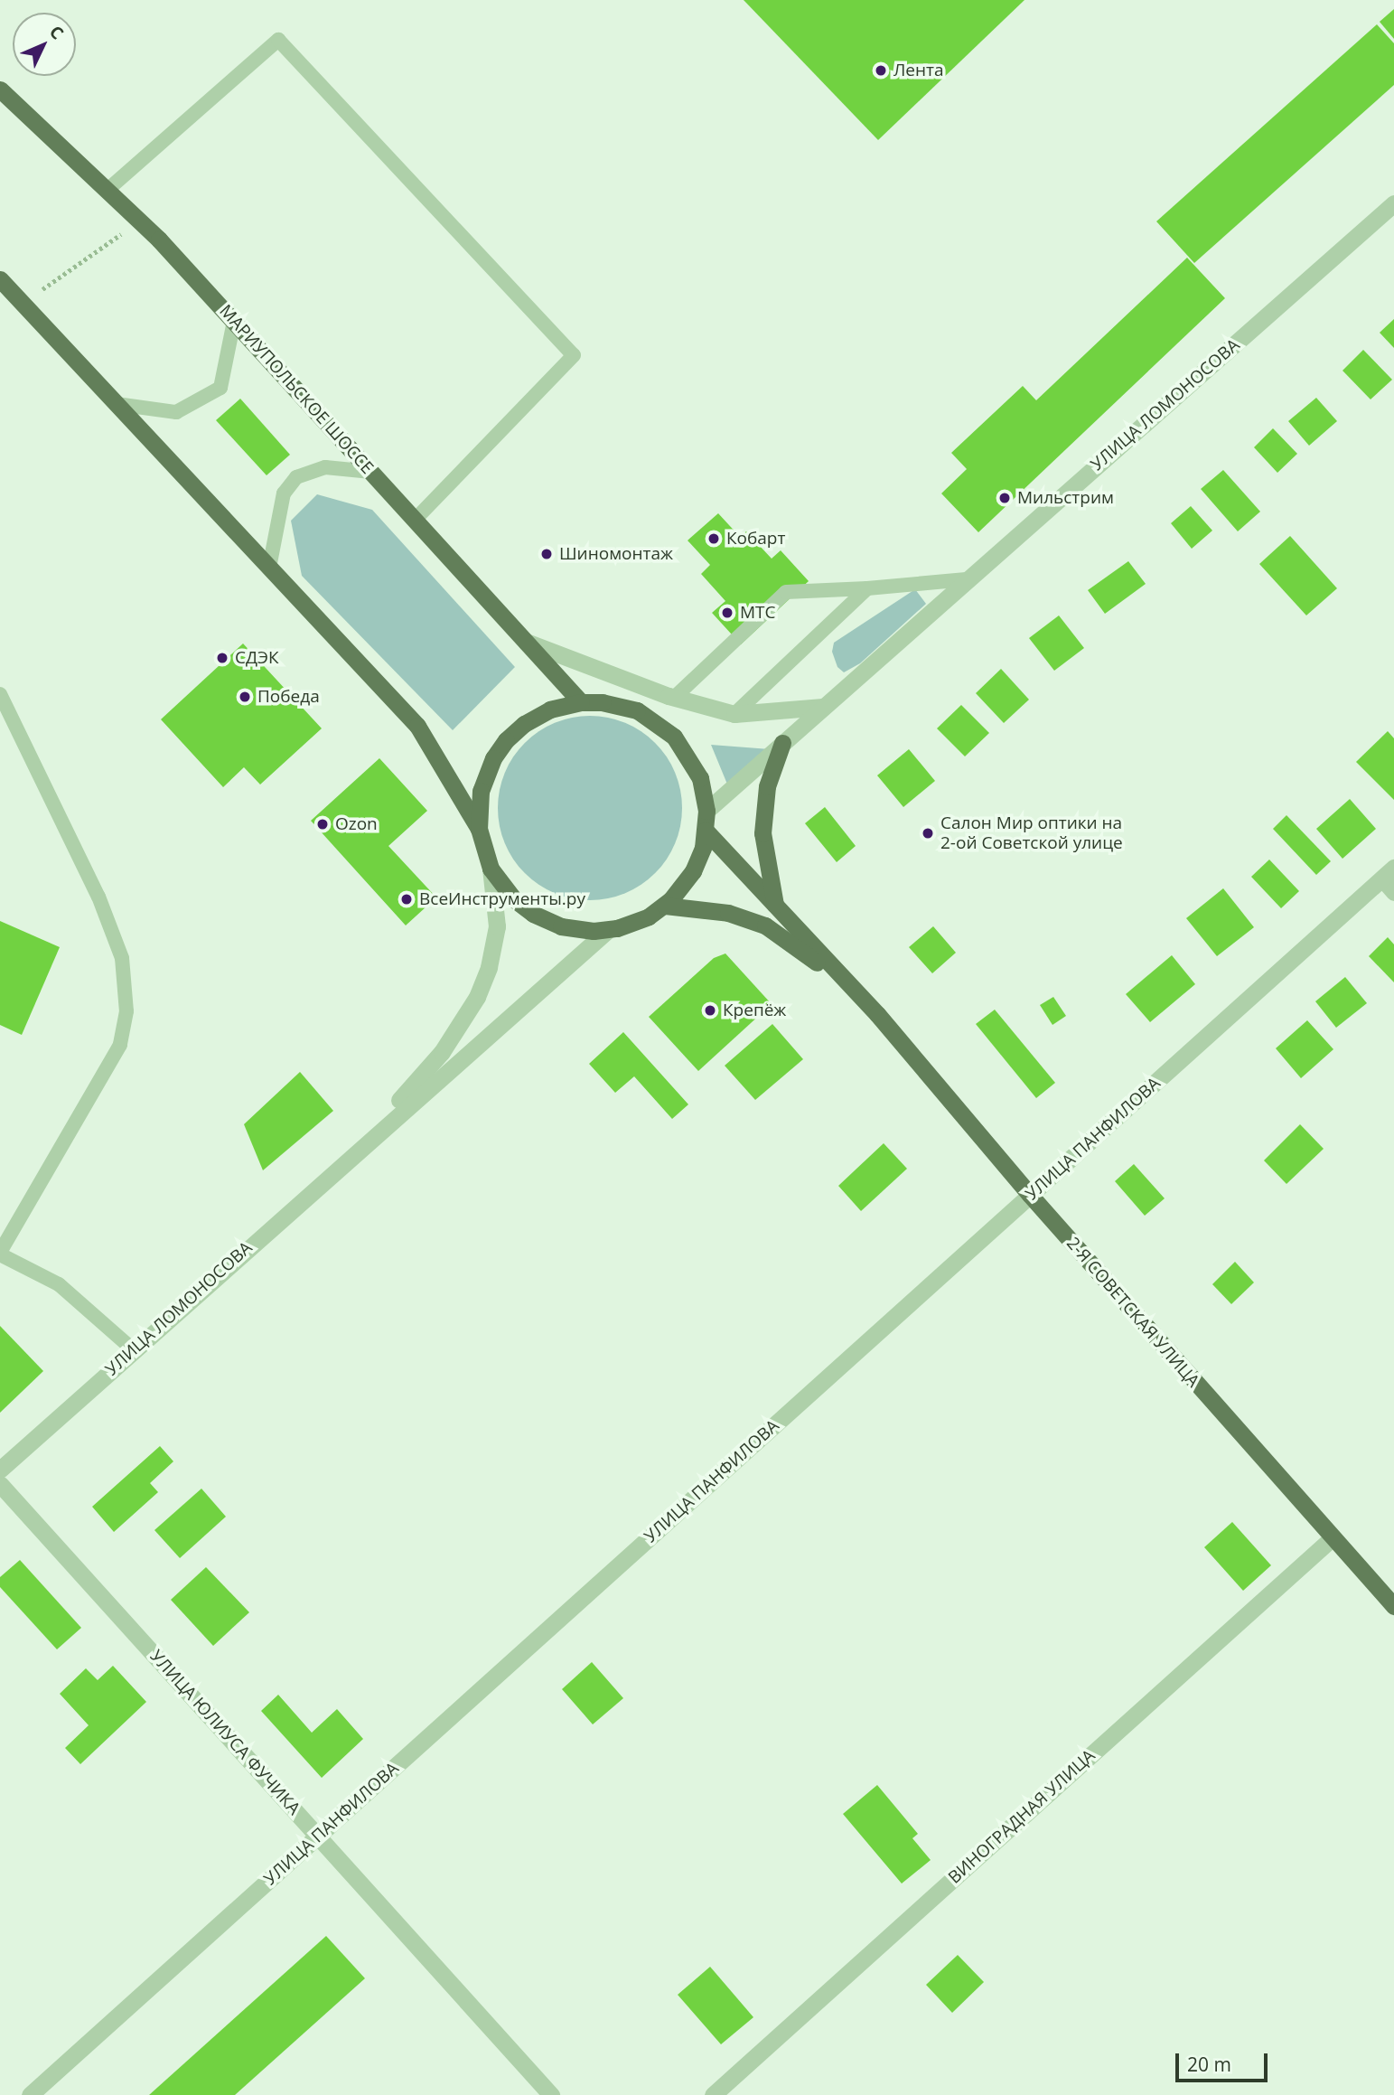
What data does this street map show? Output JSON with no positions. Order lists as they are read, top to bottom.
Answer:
{
  "streets": {
    "main road": ["МАРИУПОЛЬСКОЕ ШОССЕ", "2-Я СОВЕТСКАЯ УЛИЦА"],
    "street": [
      "УЛИЦА ЛОМОНОСОВА",
      "УЛИЦА ПАНФИЛОВА",
      "УЛИЦА ЮЛИУСА ФУЧИКА",
      "ВИНОГРАДНАЯ УЛИЦА"
    ]
  },
  "crossings": [
    ["УЛИЦА ПАНФИЛОВА", "2-Я СОВЕТСКАЯ УЛИЦА"],
    ["УЛИЦА ПАНФИЛОВА", "УЛИЦА ЮЛИУСА ФУЧИКА"],
    ["2-Я СОВЕТСКАЯ УЛИЦА", "ВИНОГРАДНАЯ УЛИЦА"]
  ],
  "places": [
    "Лента",
    "Мильстрим",
    "Кобарт",
    "Шиномонтаж",
    "МТС",
    "СДЭК",
    "Победа",
    "Ozon",
    "Салон Мир оптики на 2-ой Советской улице",
    "ВсеИнструменты.ру",
    "Крепёж"
  ],
  "scale_bar": "20 m",
  "north": "top right"
}
